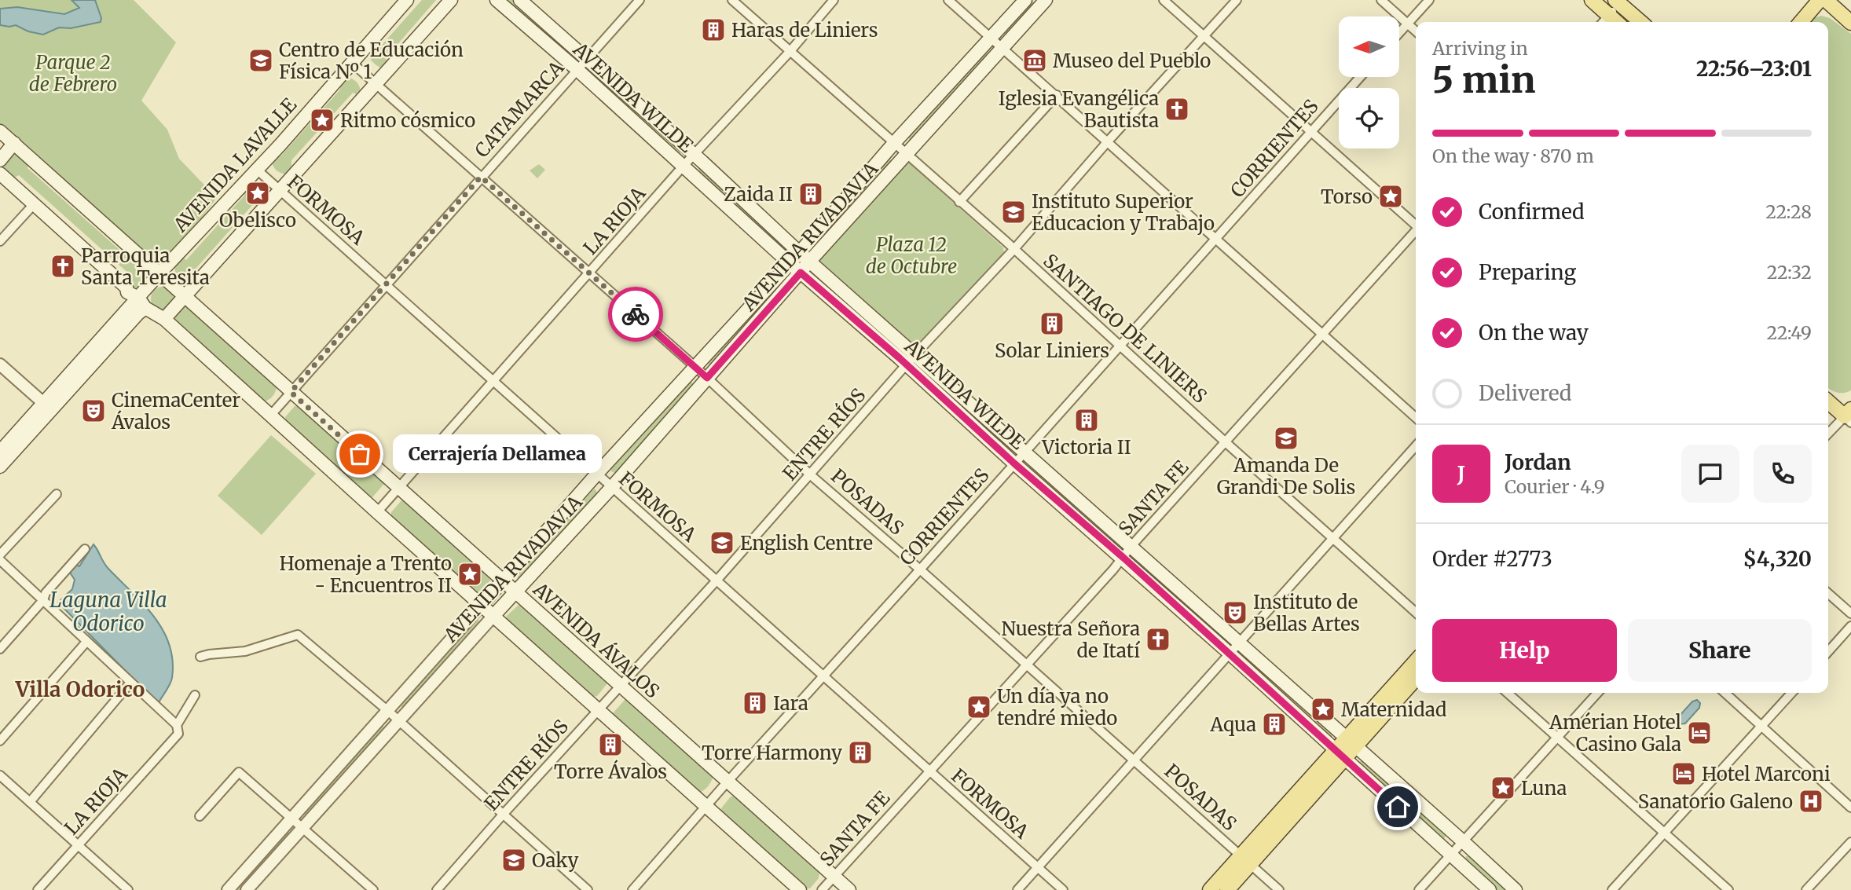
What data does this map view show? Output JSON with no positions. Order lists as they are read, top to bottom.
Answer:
{
  "streets": {
    "main road": [
      "AVENIDA WILDE",
      "AVENIDA LAVALLE",
      "AVENIDA RIVADAVIA",
      "AVENIDA ÁVALOS"
    ],
    "street": [
      "CATAMARCA",
      "CORRIENTES",
      "FORMOSA",
      "LA RIOJA",
      "SANTIAGO DE LINIERS",
      "ENTRE RÍOS",
      "SANTA FE",
      "POSADAS"
    ]
  },
  "crossings": [
    ["AVENIDA WILDE", "CATAMARCA"],
    ["AVENIDA WILDE", "CORRIENTES"],
    ["AVENIDA WILDE", "LA RIOJA"],
    ["AVENIDA WILDE", "AVENIDA RIVADAVIA"],
    ["AVENIDA WILDE", "ENTRE RÍOS"],
    ["AVENIDA WILDE", "SANTA FE"],
    ["CATAMARCA", "FORMOSA"],
    ["CATAMARCA", "POSADAS"],
    ["CATAMARCA", "AVENIDA ÁVALOS"],
    ["CORRIENTES", "FORMOSA"],
    ["CORRIENTES", "SANTIAGO DE LINIERS"],
    ["CORRIENTES", "POSADAS"],
    ["CORRIENTES", "AVENIDA ÁVALOS"],
    ["AVENIDA LAVALLE", "FORMOSA"],
    ["AVENIDA LAVALLE", "POSADAS"],
    ["AVENIDA LAVALLE", "AVENIDA ÁVALOS"],
    ["FORMOSA", "LA RIOJA"],
    ["FORMOSA", "AVENIDA RIVADAVIA"],
    ["FORMOSA", "ENTRE RÍOS"],
    ["FORMOSA", "SANTA FE"],
    ["LA RIOJA", "SANTIAGO DE LINIERS"],
    ["LA RIOJA", "POSADAS"],
    ["LA RIOJA", "AVENIDA ÁVALOS"],
    ["AVENIDA RIVADAVIA", "SANTIAGO DE LINIERS"],
    ["AVENIDA RIVADAVIA", "POSADAS"],
    ["AVENIDA RIVADAVIA", "AVENIDA ÁVALOS"],
    ["SANTIAGO DE LINIERS", "ENTRE RÍOS"],
    ["SANTIAGO DE LINIERS", "SANTA FE"],
    ["ENTRE RÍOS", "POSADAS"],
    ["ENTRE RÍOS", "AVENIDA ÁVALOS"],
    ["SANTA FE", "POSADAS"],
    ["SANTA FE", "AVENIDA ÁVALOS"]
  ],
  "districts": ["Villa Odorico"],
  "water": ["Laguna Villa Odorico"],
  "parks": ["Parque 2 de Febrero", "Plaza 12 de Octubre"],
  "places": {
    "building": [
      "Haras de Liniers",
      "Zaida II",
      "Solar Liniers",
      "Victoria II",
      "Iara",
      "Aqua",
      "Torre Ávalos",
      "Torre Harmony"
    ],
    "school or university": [
      "Centro de Educación Física Nº 1",
      "Instituto Superior Educacion y Trabajo",
      "Amanda De Grandi De Solis",
      "English Centre",
      "Oaky"
    ],
    "museum": ["Museo del Pueblo"],
    "church": ["Iglesia Evangélica Bautista", "Parroquia Santa Teresita", "Nuestra Señora de Itatí"],
    "place": [
      "Ritmo cósmico",
      "Obelisco",
      "Torso",
      "Homenaje a Trento - Encuentros II",
      "Un día ya no tendré miedo",
      "Maternidad",
      "Luna"
    ],
    "theatre": ["CinemaCenter Ávalos", "Instituto de Bellas Artes"],
    "other": ["Cerrajería Dellamea"],
    "hotel": ["Amérian Hotel Casino Gala", "Hotel Marconi"],
    "hospital": ["Sanatorio Galeno"]
  },
  "north": "left",
  "page": {
    "heading": ["5 min", "Arriving in", "22:56–23:01"],
    "panel": [
      "Jordan",
      "Courier · 4.9",
      "Order #2773",
      "$4,320"
    ],
    "bar": "On the way · 870 m",
    "list": [
      ["Confirmed", "22:28"],
      ["Preparing", "22:32"],
      ["On the way", "22:49"],
      "Delivered"
    ],
    "bubble": "Cerrajería Dellamea",
    "round": "J",
    "buttons": ["Help", "Share"]
  }
}
